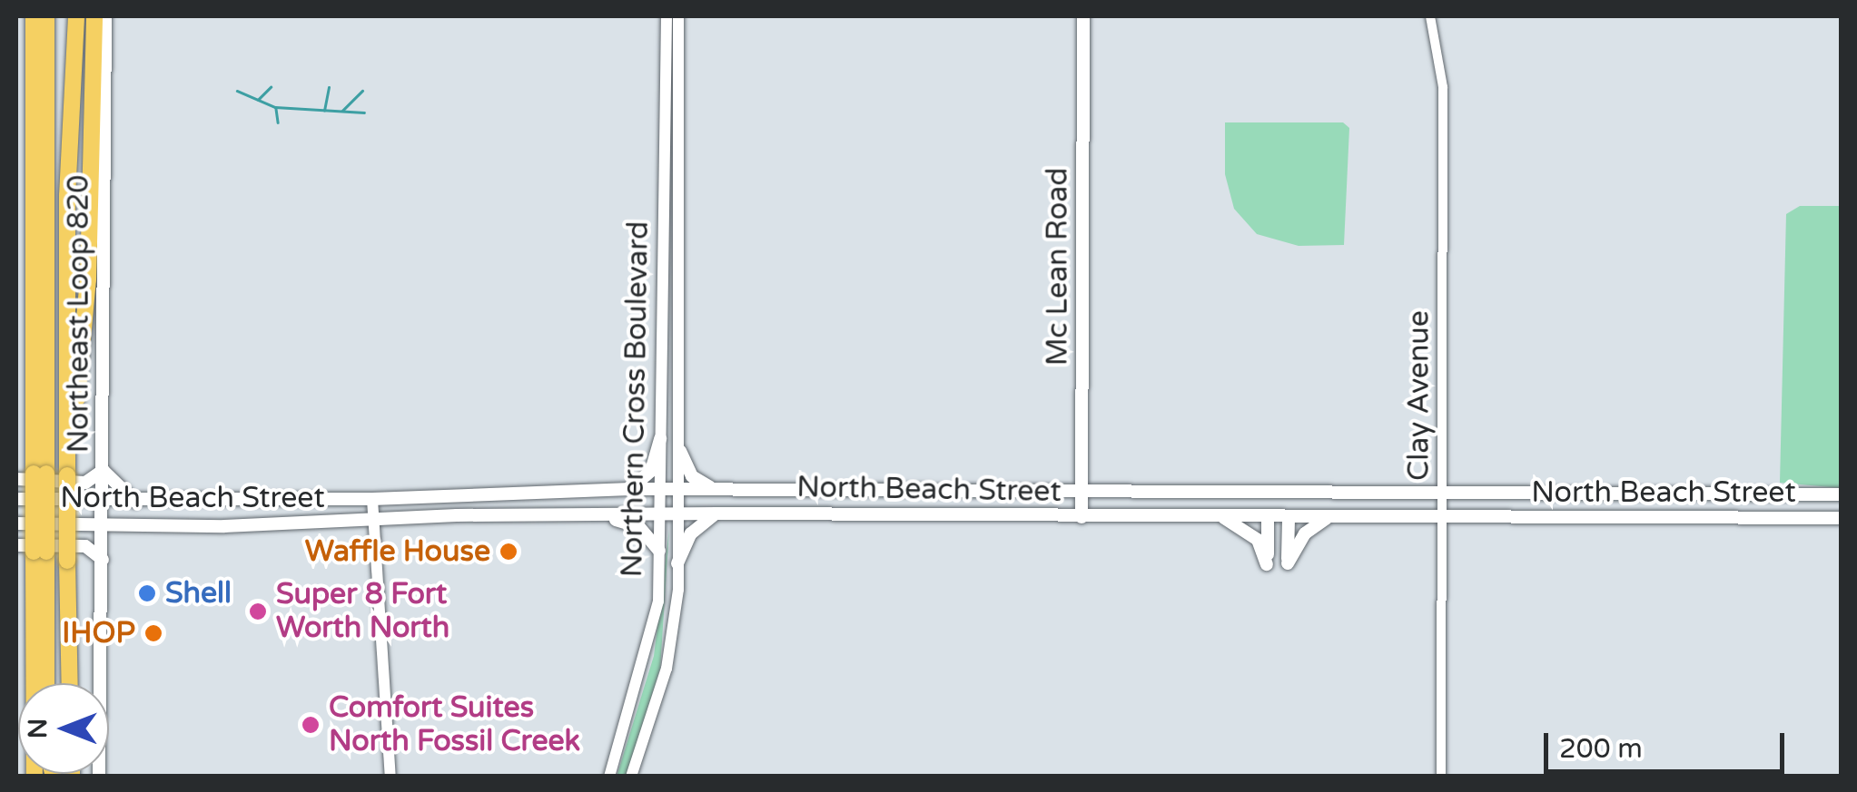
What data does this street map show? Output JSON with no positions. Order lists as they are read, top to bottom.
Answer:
{
  "streets": {
    "main road": ["Mc Lean Road", "Northeast Loop 820", "North Beach Street"],
    "street": ["Clay Avenue", "Northern Cross Boulevard"]
  },
  "crossings": [
    ["Mc Lean Road", "North Beach Street"],
    ["Northeast Loop 820", "North Beach Street"],
    ["Clay Avenue", "North Beach Street"],
    ["Northern Cross Boulevard", "North Beach Street"]
  ],
  "places": [
    "Waffle House",
    "Shell",
    "Super 8 Fort Worth North",
    "IHOP",
    "Comfort Suites North Fossil Creek"
  ],
  "scale_bar": "200 m",
  "north": "left"
}
